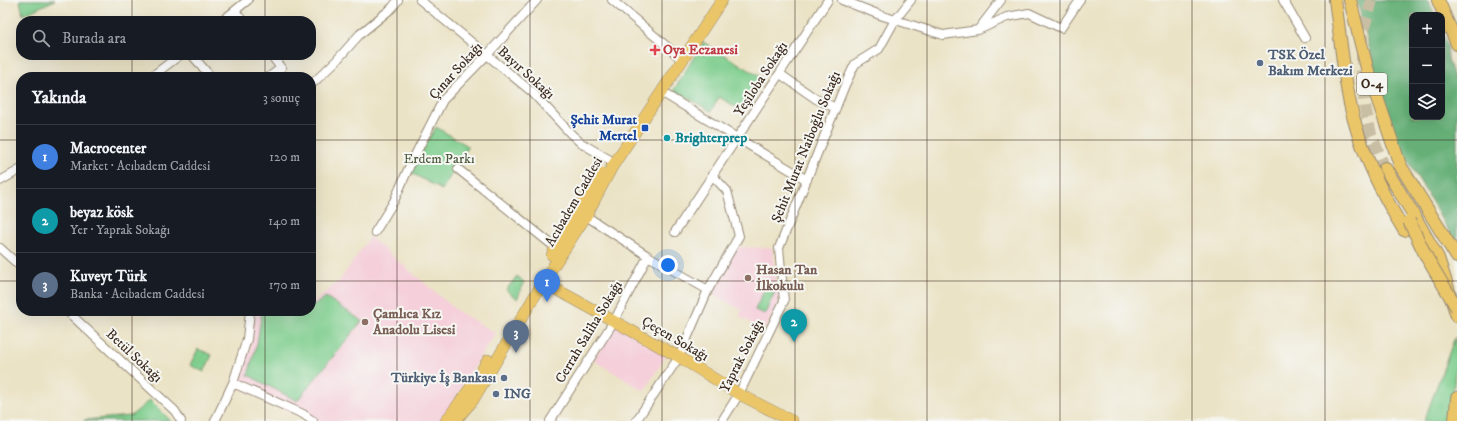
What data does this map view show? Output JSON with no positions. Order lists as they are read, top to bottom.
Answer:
{
  "streets": {
    "highway": ["O-4"],
    "main road": ["Acıbadem Caddesi", "Çeçen Sokağı"],
    "street": [
      "Çınar Sokağı",
      "Bayır Sokağı",
      "Yeşiloba Sokağı",
      "Şehit Murat Naiboğlu Sokağı",
      "Cerrah Saliha Sokağı",
      "Betül Sokağı",
      "Yaprak Sokağı"
    ]
  },
  "crossings": [
    ["Çınar Sokağı", "Bayır Sokağı"],
    ["Bayır Sokağı", "Acıbadem Caddesi"],
    ["Şehit Murat Naiboğlu Sokağı", "Yaprak Sokağı"],
    ["Acıbadem Caddesi", "Çeçen Sokağı"],
    ["Cerrah Saliha Sokağı", "Çeçen Sokağı"],
    ["Çeçen Sokağı", "Yaprak Sokağı"]
  ],
  "parks": ["Erdem Parkı"],
  "places": {
    "health": ["Oya Eczanesi"],
    "other": [
      "TSK Özel Bakım Merkezi",
      "Brighterprep",
      "Hasan Tan İlkokulu",
      "Çamlıca Kız Anadolu Lisesi",
      "Türkiye İş Bankası",
      "ING"
    ],
    "transit": ["Şehit Murat Mertel"]
  },
  "page": {
    "map_buttons": ["+", "−"],
    "search": "Burada ara",
    "heading": ["Yakında", "3 sonuç"],
    "list": [
      {
        "mark": "1",
        "name": "Macrocenter",
        "note": "Market · Acıbadem Caddesi",
        "value": "120 m"
      },
      {
        "mark": "2",
        "name": "beyaz kösk",
        "note": "Yer · Yaprak Sokağı",
        "value": "140 m"
      },
      {
        "mark": "3",
        "name": "Kuveyt Türk",
        "note": "Banka · Acıbadem Caddesi",
        "value": "170 m"
      }
    ],
    "pins": ["1", "2", "3"]
  }
}
